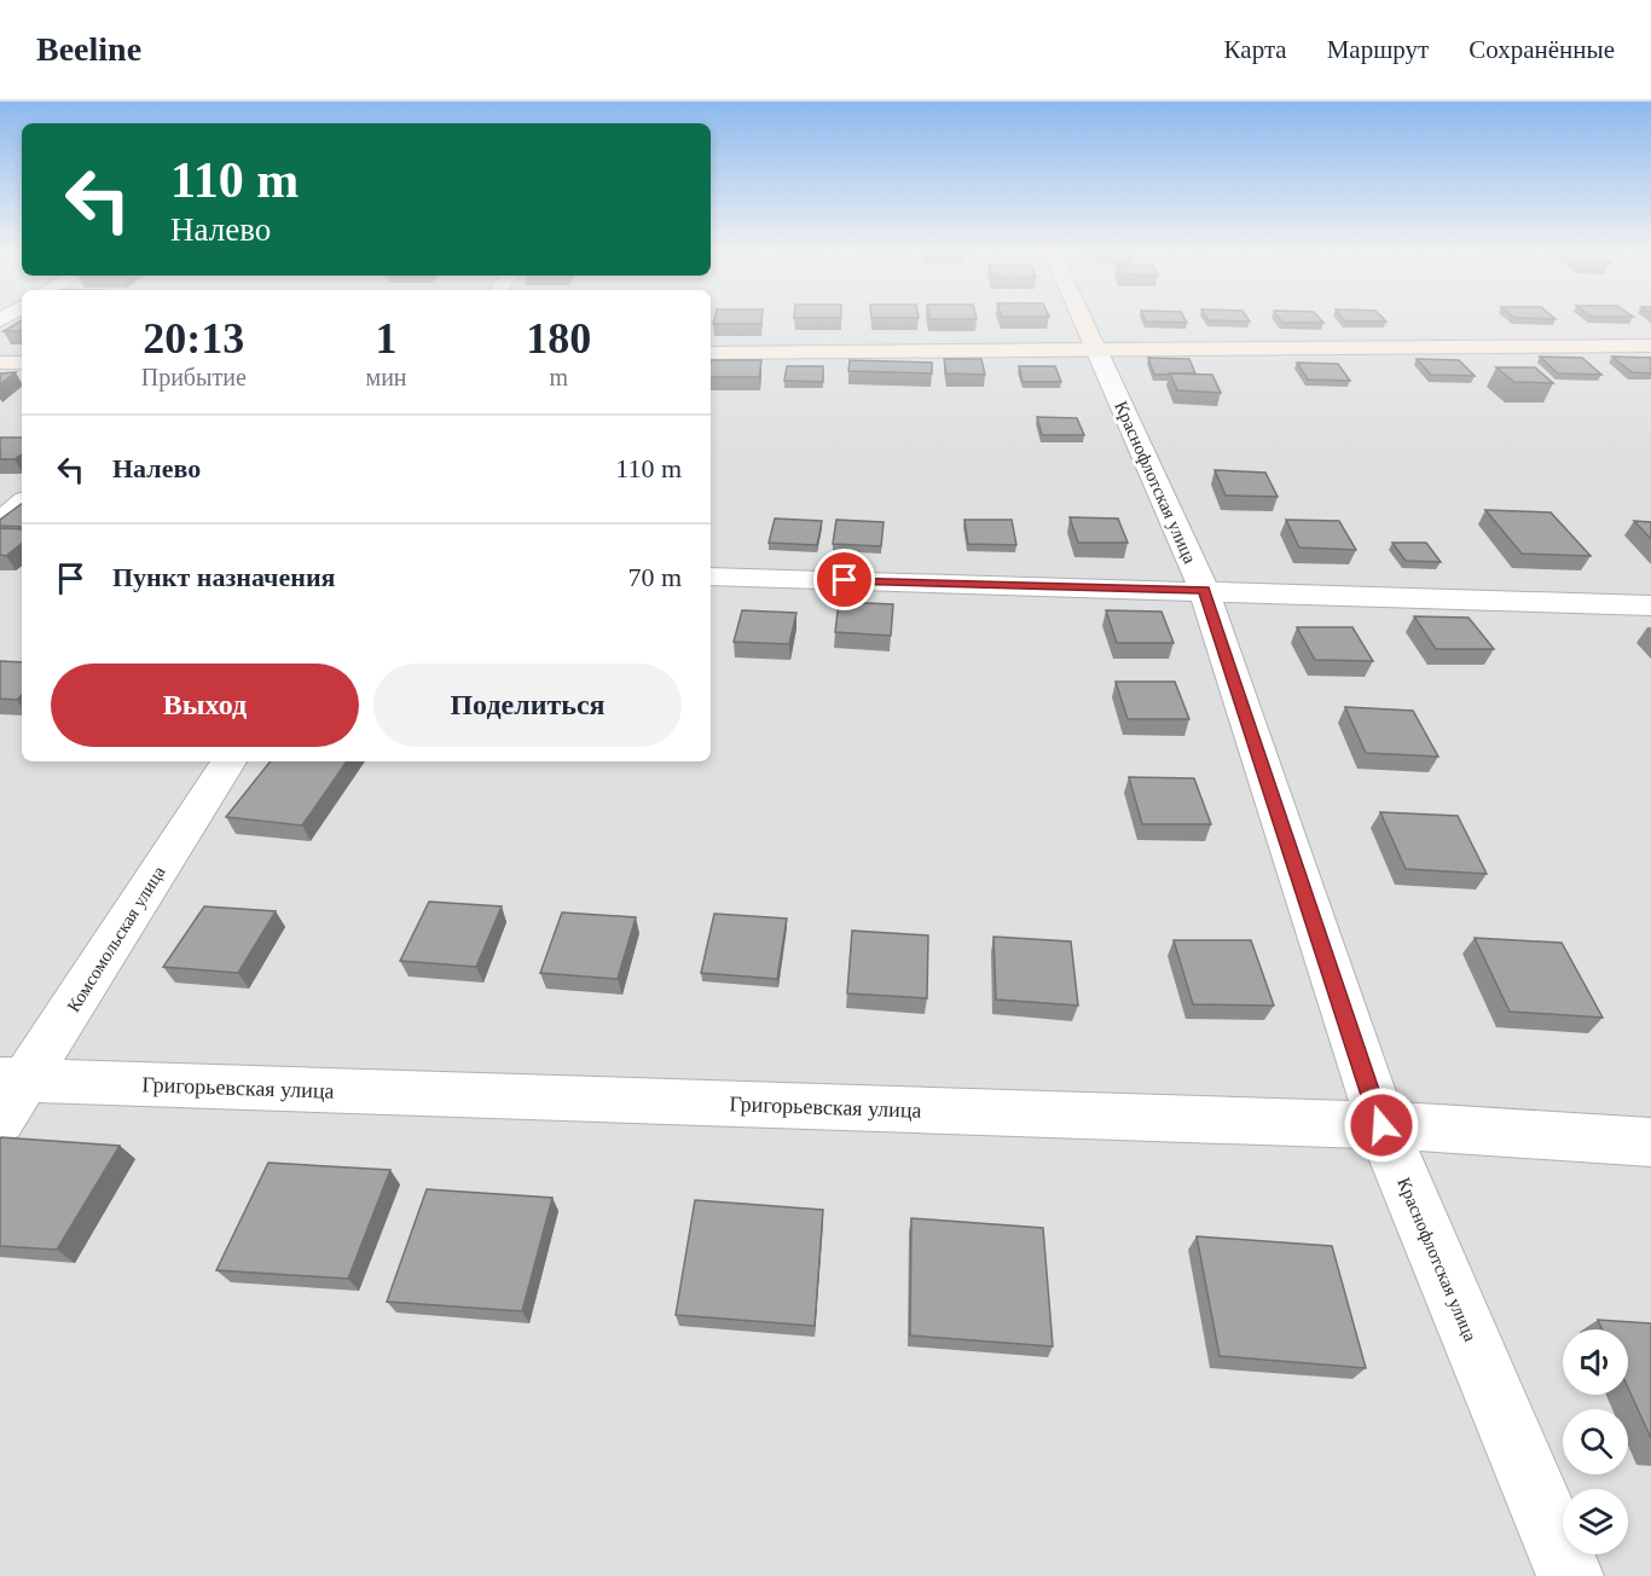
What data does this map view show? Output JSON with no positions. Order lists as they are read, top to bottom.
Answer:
{
  "streets": {
    "main road": ["Краснофлотская улица"],
    "street": ["Комсомольская улица", "Григорьевская улица"]
  },
  "crossings": [
    ["Краснофлотская улица", "Григорьевская улица"],
    ["Комсомольская улица", "Григорьевская улица"]
  ],
  "page": {
    "header": "Beeline",
    "nav": ["Карта", "Маршрут", "Сохранённые"],
    "turn": ["110 m", "Налево"],
    "eta": [
      "20:13",
      "Прибытие",
      "1",
      "мин",
      "180",
      "m"
    ],
    "list": [
      {
        "name": "Налево",
        "value": "110 m"
      },
      {
        "name": "Пункт назначения",
        "value": "70 m"
      }
    ],
    "buttons": ["Выход", "Поделиться"]
  }
}
